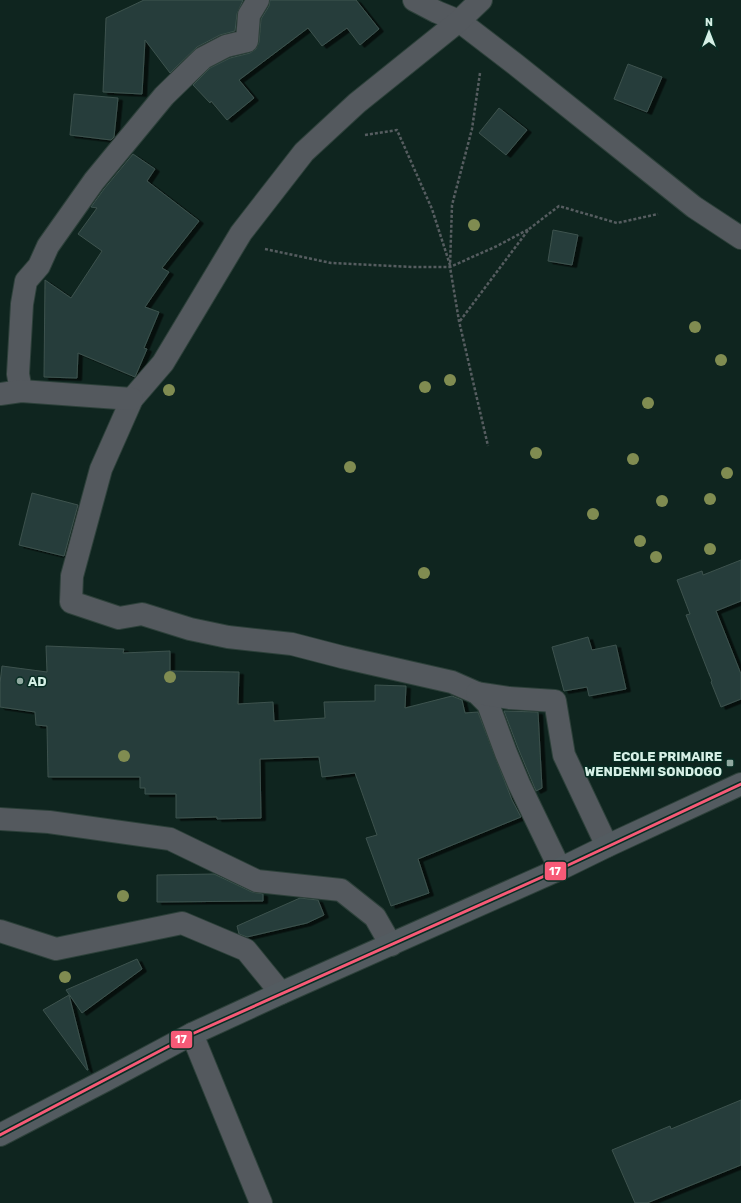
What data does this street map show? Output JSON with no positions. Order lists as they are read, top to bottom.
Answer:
{
  "places": {
    "other": ["AD"],
    "transit": ["ECOLE PRIMAIRE WENDENMI SONDOGO"]
  },
  "lines": ["transit line 17"],
  "north": "top"
}
